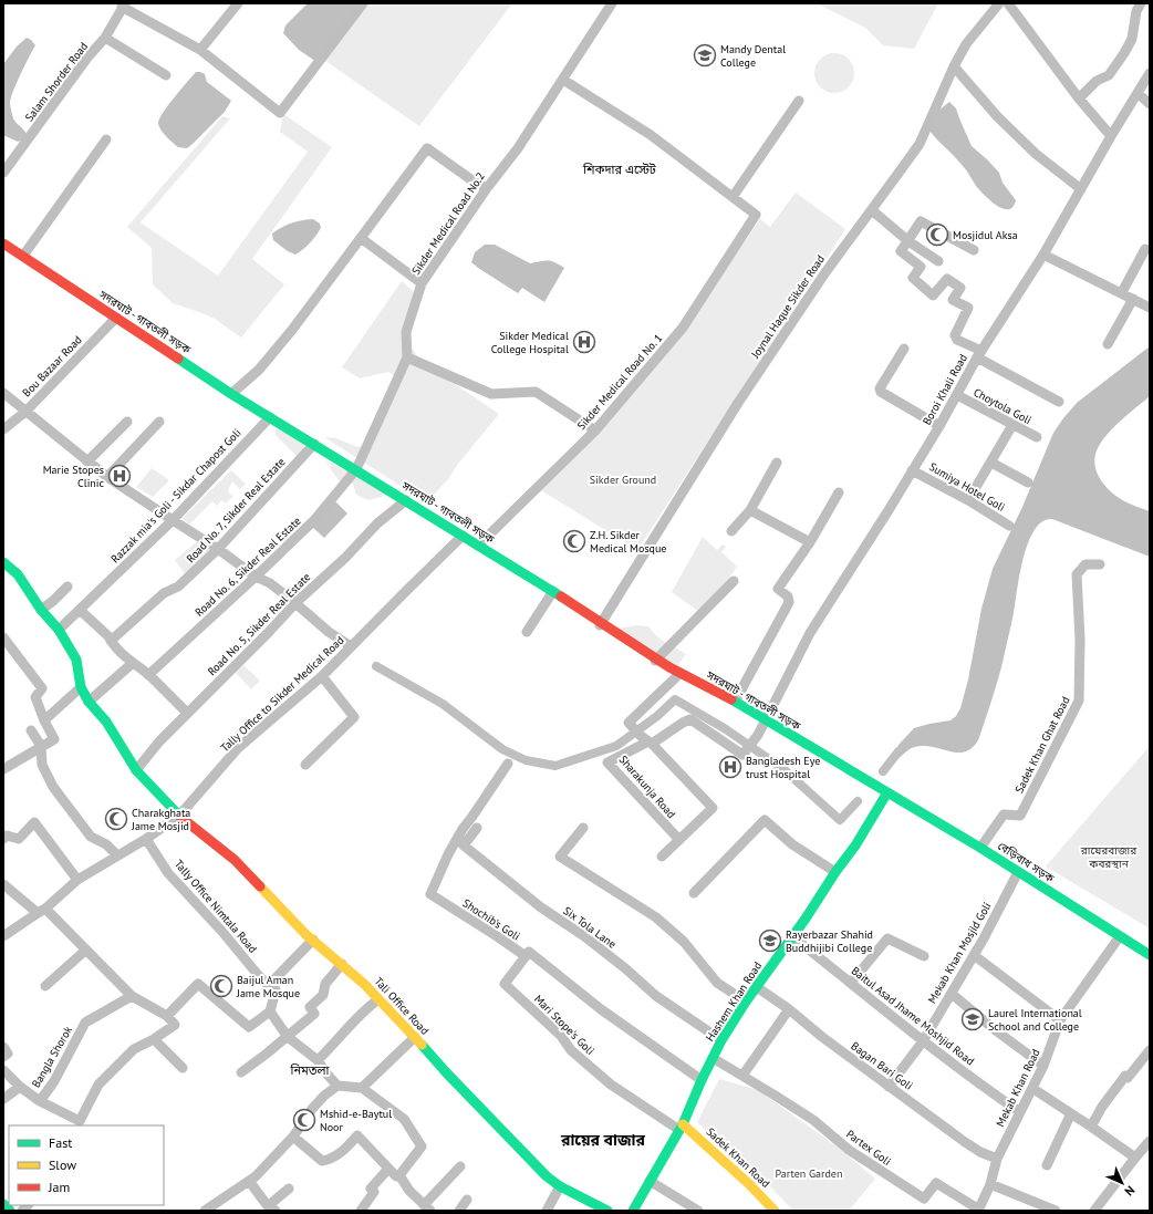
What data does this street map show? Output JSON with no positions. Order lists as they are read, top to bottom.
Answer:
{
  "streets": {
    "main road": [
      "সদরঘাট - গাবতলী সড়ক",
      "বেড়িবাধ সড়ক",
      "Hashem Khan Road",
      "Tali Office Road",
      "Sadek Khan Road"
    ],
    "street": [
      "Salam Shorder Road",
      "Sikder Medical Road No.2",
      "Joynal Haque Sikder Road",
      "Bou Bazaar Road",
      "Sikder Medical Road No. 1",
      "Boroi Khali Road",
      "Choytola Goli",
      "Sumiya Hotel Goli",
      "Razzak mia's Goli - Sikdar Chapost Goli",
      "Road No. 7, Sikder Real Estate",
      "Road No. 6, Sikder Real Estate",
      "Road No. 5, Sikder Real Estate",
      "Tally Office to Sikder Medical Road",
      "Sadek Khan Ghat Road",
      "Sharakunja Road",
      "Tally Office Nimtala Road",
      "Shochib's Goli",
      "Six Tola Lane",
      "Mekab Khan Mosjid Goli",
      "Baitul Asad Jhame Moshjid Road",
      "Mari Stope's Goli",
      "Bangla Shorok",
      "Bagan Bari Goli",
      "Mekab Khan Road",
      "Partex Goli"
    ]
  },
  "crossings": [
    ["Sikder Medical Road No.2", "সদরঘাট - গাবতলী সড়ক"],
    ["Sikder Medical Road No.2", "Road No. 6, Sikder Real Estate"],
    ["Joynal Haque Sikder Road", "সদরঘাট - গাবতলী সড়ক"],
    ["সদরঘাট - গাবতলী সড়ক", "Bou Bazaar Road"],
    ["সদরঘাট - গাবতলী সড়ক", "Sikder Medical Road No. 1"],
    ["সদরঘাট - গাবতলী সড়ক", "Boroi Khali Road"],
    ["সদরঘাট - গাবতলী সড়ক", "Razzak mia's Goli - Sikdar Chapost Goli"],
    ["সদরঘাট - গাবতলী সড়ক", "Road No. 7, Sikder Real Estate"],
    ["সদরঘাট - গাবতলী সড়ক", "Road No. 6, Sikder Real Estate"],
    ["সদরঘাট - গাবতলী সড়ক", "Road No. 5, Sikder Real Estate"],
    ["সদরঘাট - গাবতলী সড়ক", "Tally Office to Sikder Medical Road"],
    ["সদরঘাট - গাবতলী সড়ক", "বেড়িবাধ সড়ক"],
    ["সদরঘাট - গাবতলী সড়ক", "Hashem Khan Road"],
    ["Boroi Khali Road", "Choytola Goli"],
    ["Boroi Khali Road", "Sumiya Hotel Goli"],
    ["Boroi Khali Road", "Sharakunja Road"],
    ["Razzak mia's Goli - Sikdar Chapost Goli", "Tali Office Road"],
    ["Road No. 5, Sikder Real Estate", "Tali Office Road"],
    ["Tally Office to Sikder Medical Road", "Tally Office Nimtala Road"],
    ["Tally Office to Sikder Medical Road", "Tali Office Road"],
    ["Sadek Khan Ghat Road", "বেড়িবাধ সড়ক"],
    ["বেড়িবাধ সড়ক", "Mekab Khan Mosjid Goli"],
    ["বেড়িবাধ সড়ক", "Hashem Khan Road"],
    ["বেড়িবাধ সড়ক", "Mekab Khan Road"],
    ["Shochib's Goli", "Hashem Khan Road"],
    ["Shochib's Goli", "Mari Stope's Goli"],
    ["Six Tola Lane", "Hashem Khan Road"],
    ["Mekab Khan Mosjid Goli", "Baitul Asad Jhame Moshjid Road"],
    ["Mekab Khan Mosjid Goli", "Bagan Bari Goli"],
    ["Hashem Khan Road", "Baitul Asad Jhame Moshjid Road"],
    ["Hashem Khan Road", "Mari Stope's Goli"],
    ["Hashem Khan Road", "Bagan Bari Goli"],
    ["Hashem Khan Road", "Partex Goli"],
    ["Hashem Khan Road", "Sadek Khan Road"],
    ["Baitul Asad Jhame Moshjid Road", "Mekab Khan Road"],
    ["Mari Stope's Goli", "Sadek Khan Road"],
    ["Bagan Bari Goli", "Mekab Khan Road"],
    ["Mekab Khan Road", "Partex Goli"]
  ],
  "districts": ["শিকদার এস্টেট", "নিমতলা", "রায়ের বাজার"],
  "parks": ["Sikder Ground", "রায়েরবাজার কবরস্থান", "Parten Garden"],
  "places": {
    "school or university": ["Mandy Dental College", "Rayerbazar Shahid Buddhijibi College", "Laurel International School and College"],
    "mosque": [
      "Mosjidul Aksa",
      "Z.H. Sikder Medical Mosque",
      "Charakghata Jame Mosjid",
      "Baijul Aman Jame Mosque",
      "Mshid-e-Baytul Noor"
    ],
    "hospital": ["Sikder Medical College Hospital", "Marie Stopes Clinic", "Bangladesh Eye trust Hospital"]
  },
  "legend": ["Fast", "Slow", "Jam"],
  "north": "bottom right"
}
